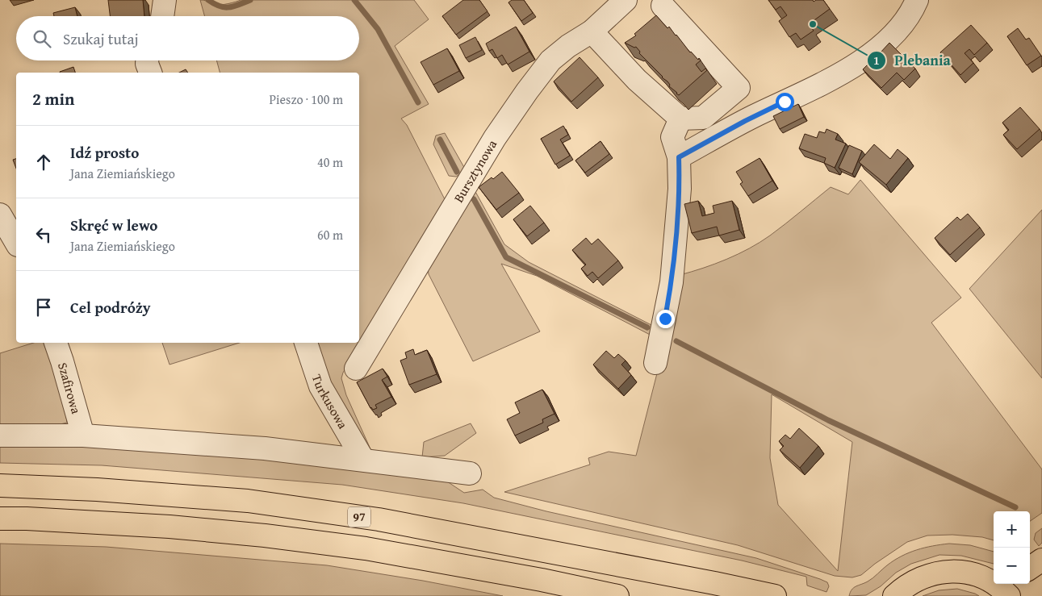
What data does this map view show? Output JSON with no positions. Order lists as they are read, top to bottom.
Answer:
{
  "streets": {
    "main road": ["97"],
    "street": ["Bursztynowa", "Szafirowa", "Turkusowa"]
  },
  "places": ["Plebania"],
  "page": {
    "search": "Szukaj tutaj",
    "heading": ["2 min", "Pieszo · 100 m"],
    "list": [
      ["Idź prosto", "Jana Ziemiańskiego", "40 m"],
      ["Skręć w lewo", "Jana Ziemiańskiego", "60 m"],
      "Cel podróży"
    ],
    "map_buttons": ["+", "−"]
  }
}
